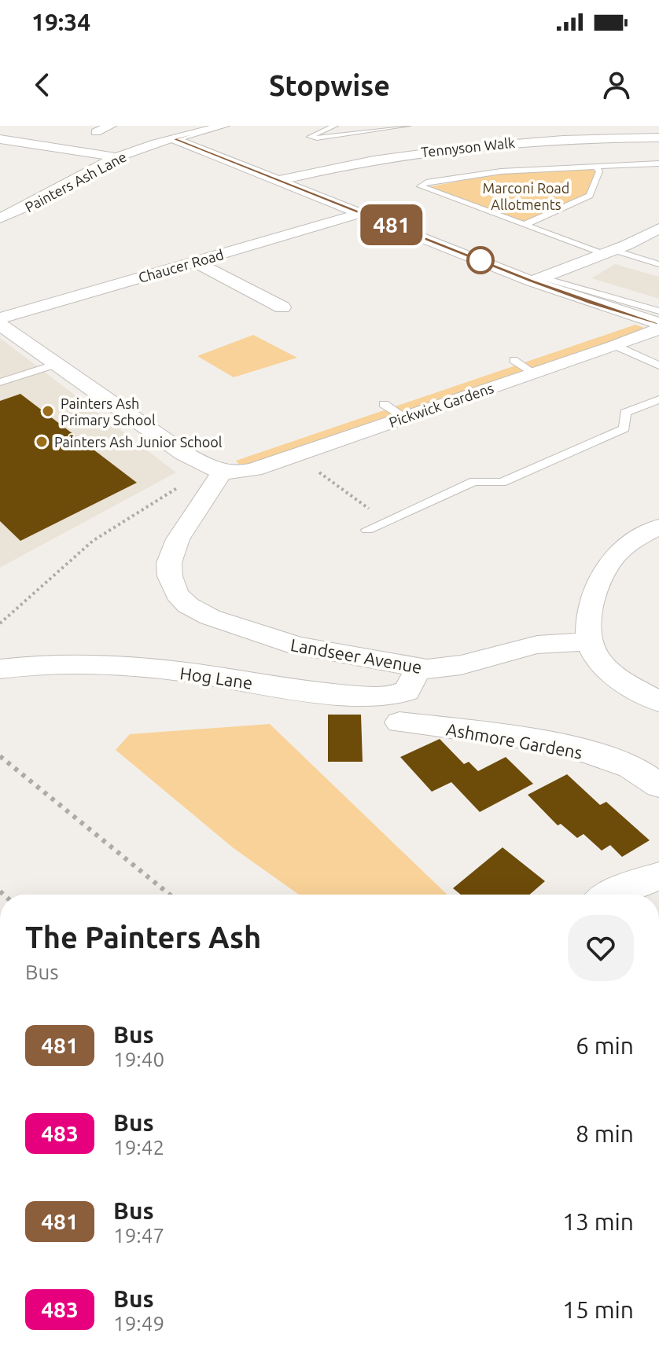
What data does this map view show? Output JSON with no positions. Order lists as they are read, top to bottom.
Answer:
{
  "streets": {
    "street": [
      "Tennyson Walk",
      "Painters Ash Lane",
      "Chaucer Road",
      "Pickwick Gardens",
      "Landseer Avenue",
      "Hog Lane",
      "Ashmore Gardens"
    ]
  },
  "crossings": [
    ["Pickwick Gardens", "Landseer Avenue"],
    ["Landseer Avenue", "Hog Lane"]
  ],
  "parks": ["Marconi Road Allotments"],
  "places": ["Painters Ash Primary School", "Painters Ash Junior School"],
  "lines": ["bus line 481"],
  "page": {
    "status": "19:34",
    "header": "Stopwise",
    "on_map": "481",
    "heading": ["The Painters Ash", "Bus"],
    "list": [
      {
        "mark": "481",
        "name": "Bus",
        "note": "19:40",
        "value": "6 min"
      },
      {
        "mark": "483",
        "name": "Bus",
        "note": "19:42",
        "value": "8 min"
      },
      {
        "mark": "481",
        "name": "Bus",
        "note": "19:47",
        "value": "13 min"
      },
      {
        "mark": "483",
        "name": "Bus",
        "note": "19:49",
        "value": "15 min"
      }
    ]
  }
}
